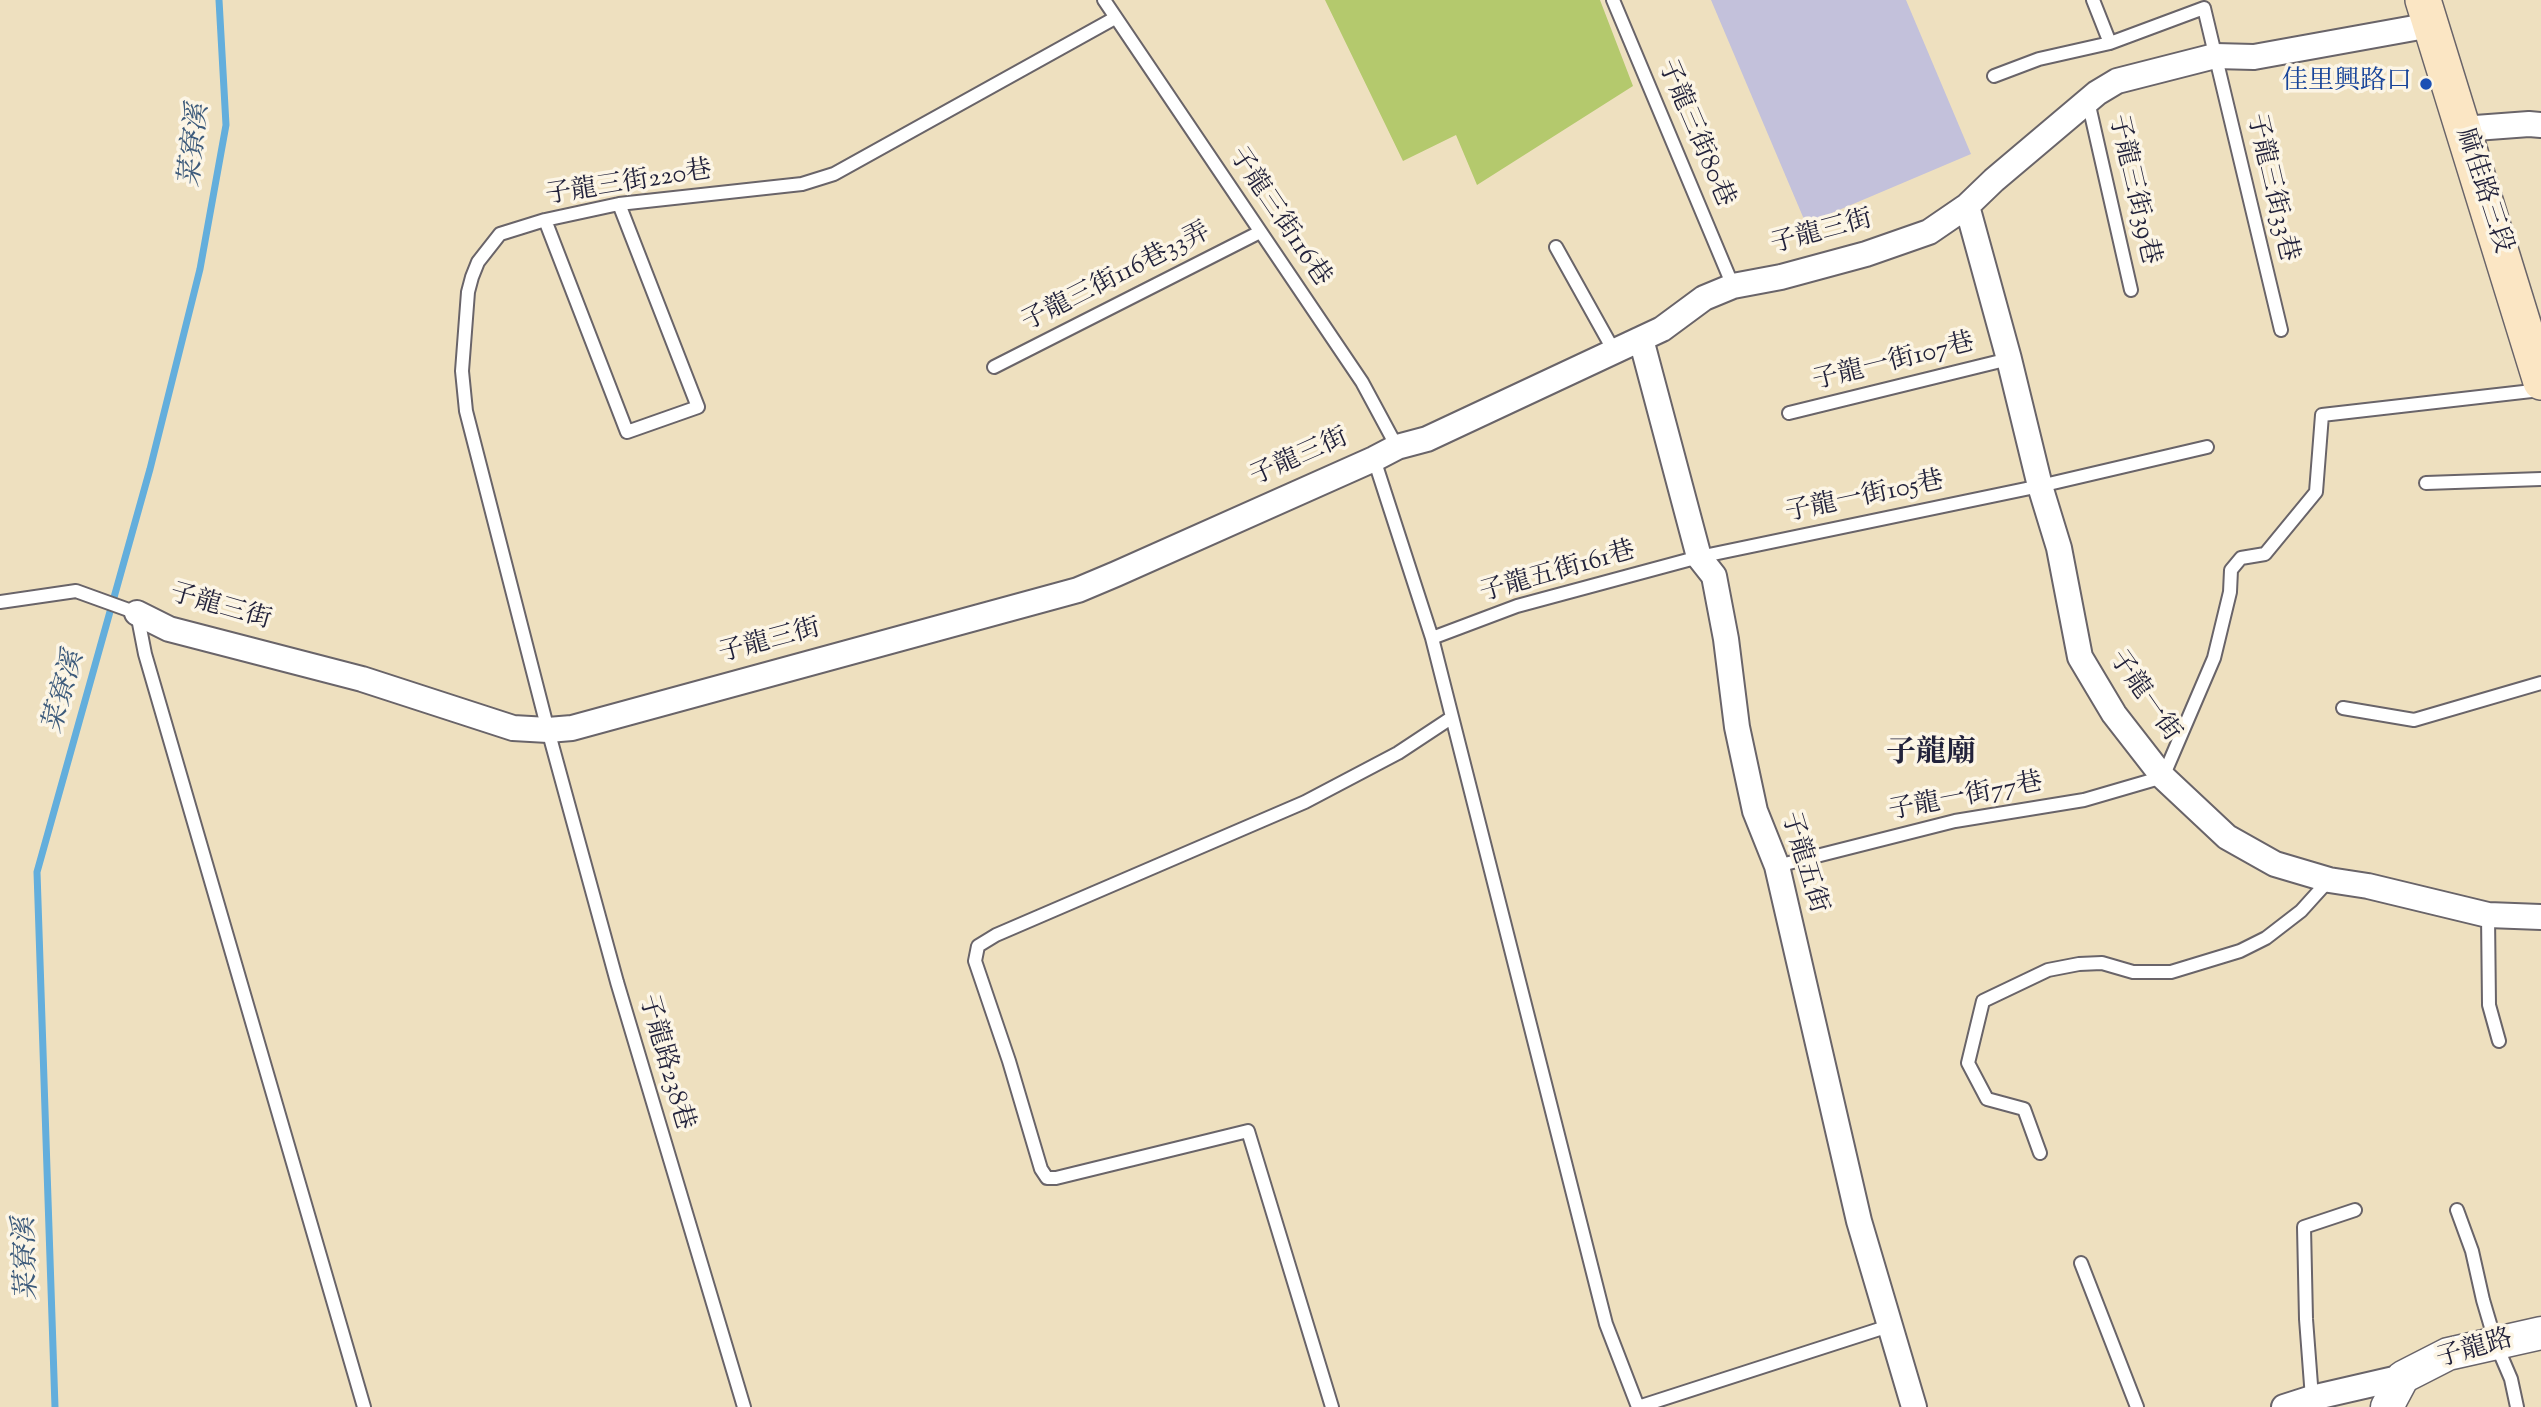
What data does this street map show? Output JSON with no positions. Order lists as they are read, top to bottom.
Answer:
{
  "streets": {
    "main road": ["麻佳路三段"],
    "street": [
      "子龍三街",
      "子龍一街",
      "子龍五街",
      "子龍路"
    ],
    "lane": [
      "子龍三街80巷",
      "子龍三街220巷",
      "子龍三街33巷",
      "子龍三街39巷",
      "子龍三街116巷",
      "子龍三街116巷33弄",
      "子龍一街107巷",
      "子龍一街105巷",
      "子龍五街161巷",
      "子龍一街77巷",
      "子龍路238巷"
    ]
  },
  "crossings": [
    ["子龍三街80巷", "子龍三街"],
    ["子龍三街220巷", "子龍三街116巷"],
    ["子龍三街220巷", "子龍三街"],
    ["子龍三街220巷", "子龍路238巷"],
    ["子龍三街33巷", "子龍三街"],
    ["子龍三街39巷", "子龍三街"],
    ["麻佳路三段", "子龍三街"],
    ["子龍三街116巷", "子龍三街"],
    ["子龍三街116巷", "子龍三街116巷33弄"],
    ["子龍三街", "子龍一街"],
    ["子龍三街", "子龍五街"],
    ["子龍三街", "子龍路238巷"],
    ["子龍一街107巷", "子龍一街"],
    ["子龍一街105巷", "子龍五街161巷"],
    ["子龍一街105巷", "子龍一街"],
    ["子龍一街105巷", "子龍五街"],
    ["子龍五街161巷", "子龍五街"],
    ["子龍一街", "子龍一街77巷"],
    ["子龍一街77巷", "子龍五街"]
  ],
  "districts": ["子龍廟"],
  "water": ["菜寮溪"],
  "places": ["佳里興路口"]
}
